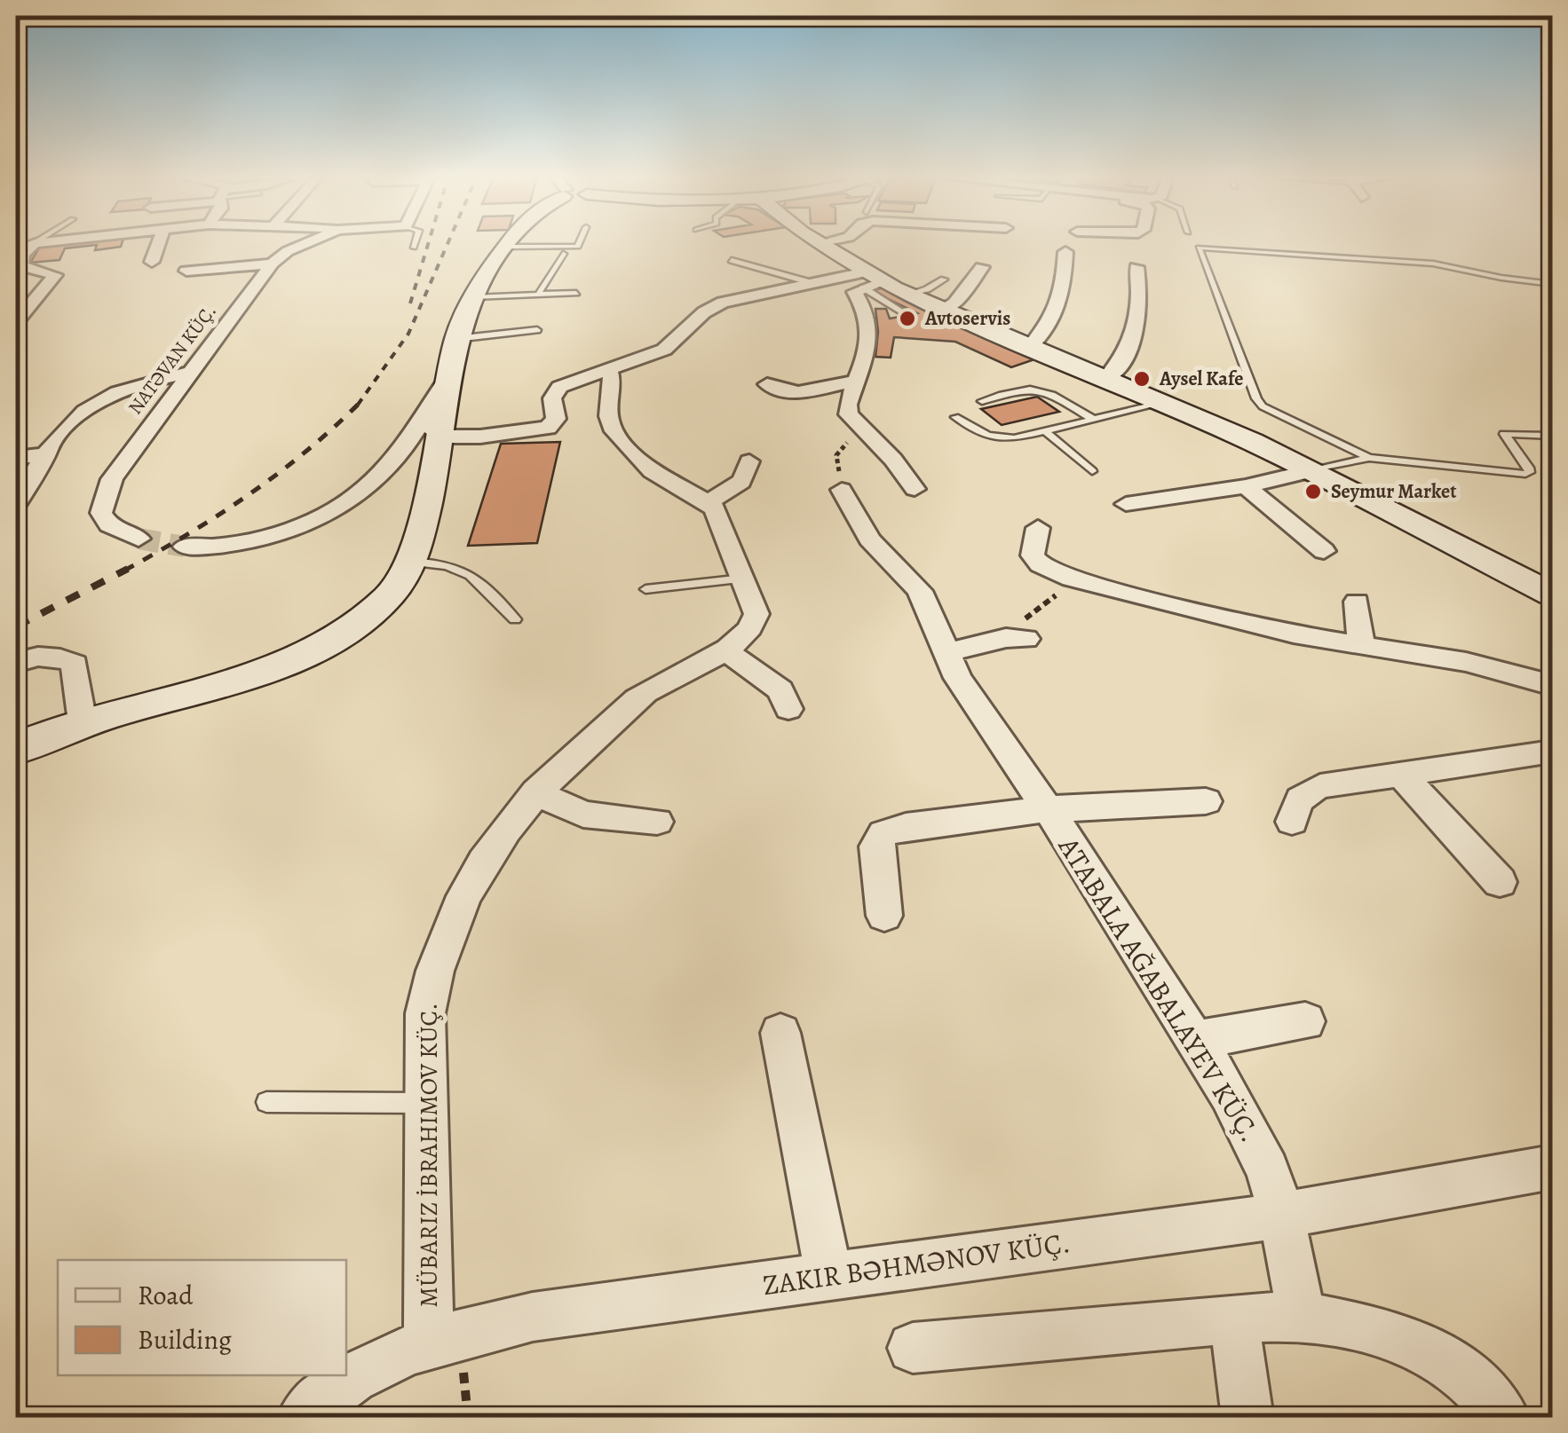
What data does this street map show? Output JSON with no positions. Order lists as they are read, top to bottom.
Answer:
{
  "streets": {
    "street": [
      "NATƏVAN KÜÇ.",
      "ATABALA AĞABALAYEV KÜÇ.",
      "MÜBARIZ İBRAHIMOV KÜÇ.",
      "ZAKIR BƏHMƏNOV KÜÇ."
    ]
  },
  "crossings": [
    ["ATABALA AĞABALAYEV KÜÇ.", "ZAKIR BƏHMƏNOV KÜÇ."],
    ["MÜBARIZ İBRAHIMOV KÜÇ.", "ZAKIR BƏHMƏNOV KÜÇ."]
  ],
  "places": ["Avtoservis", "Aysel Kafe", "Seymur Market"],
  "legend": ["Road", "Building"]
}
